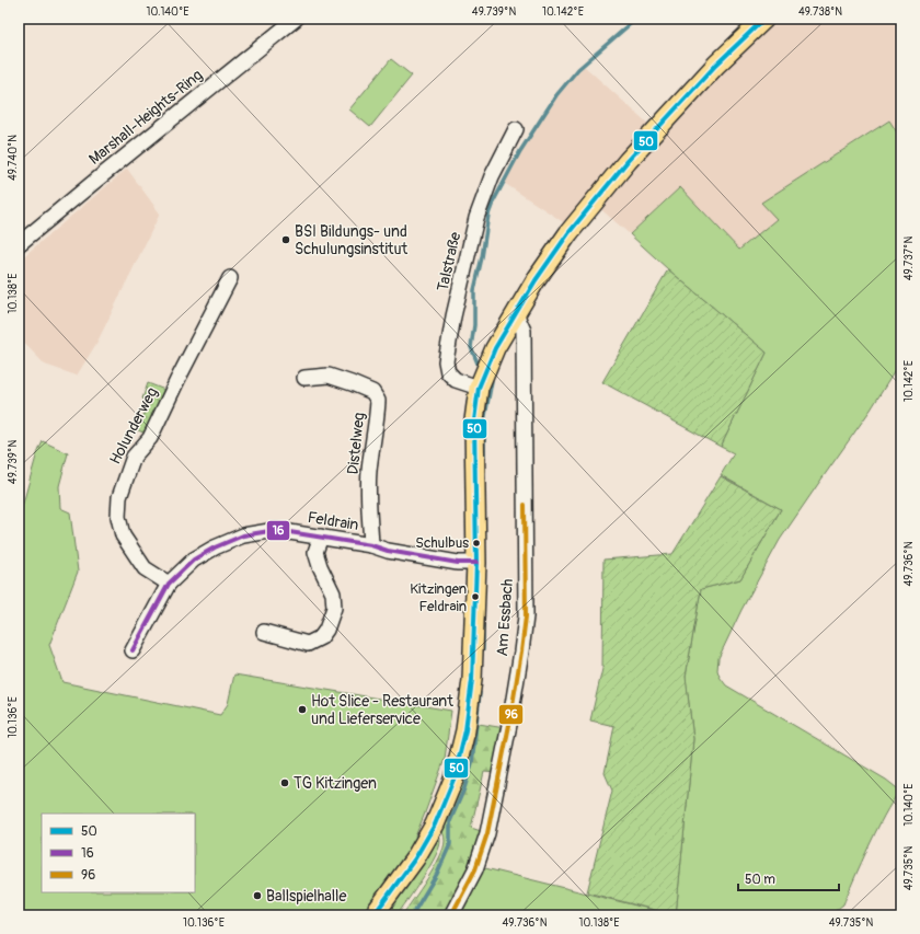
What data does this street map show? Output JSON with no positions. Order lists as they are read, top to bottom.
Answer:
{
  "streets": {
    "street": [
      "Marshall-Heights-Ring",
      "Talstraße",
      "Holunderweg",
      "Distelweg",
      "Feldrain",
      "Am Essbach"
    ]
  },
  "crossings": [
    ["Holunderweg", "Feldrain"],
    ["Distelweg", "Feldrain"]
  ],
  "places": [
    "BSI Bildungs- und Schulungsinstitut",
    "Schulbus",
    "Kitzingen Feldrain",
    "Hot Slice - Restaurant und Lieferservice",
    "TG Kitzingen",
    "Ballspielhalle"
  ],
  "lines": ["transit line 50", "transit line 96", "transit line 16"],
  "legend": ["50", "16", "96"],
  "scale_bar": "50 m",
  "coordinates": [
    "10.140°E",
    "49.739°N",
    "10.142°E",
    "49.738°N",
    "49.740°N",
    "49.737°N",
    "10.138°E",
    "49.736°N",
    "10.136°E",
    "49.735°N"
  ]
}
